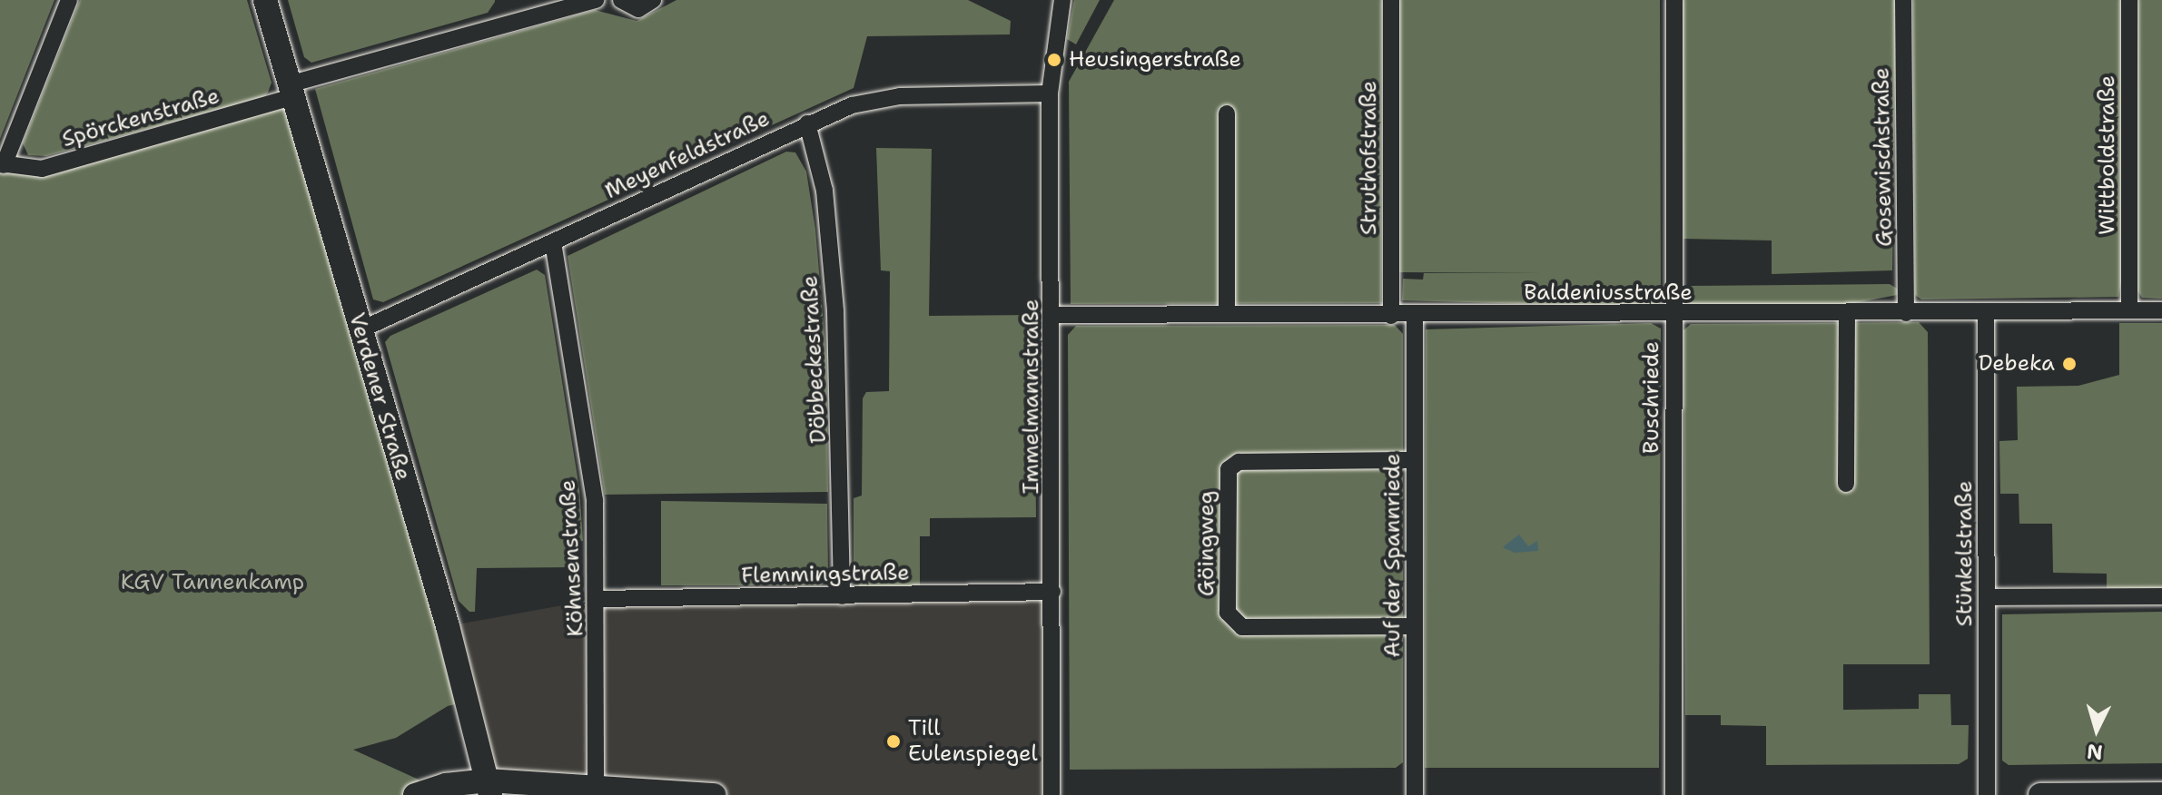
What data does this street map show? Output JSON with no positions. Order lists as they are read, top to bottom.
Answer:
{
  "streets": {
    "street": [
      "Spörckenstraße",
      "Meyenfeldstraße",
      "Wittboldstraße",
      "Gosewischstraße",
      "Struthofstraße",
      "Baldeniusstraße",
      "Döbbeckestraße",
      "Verdener Straße",
      "Immelmannstraße",
      "Buschriede",
      "Göingweg",
      "Stünkelstraße",
      "Auf der Spannriede",
      "Köhnsenstraße",
      "Flemmingstraße"
    ]
  },
  "crossings": [
    ["Spörckenstraße", "Verdener Straße"],
    ["Meyenfeldstraße", "Döbbeckestraße"],
    ["Meyenfeldstraße", "Verdener Straße"],
    ["Meyenfeldstraße", "Immelmannstraße"],
    ["Meyenfeldstraße", "Köhnsenstraße"],
    ["Wittboldstraße", "Baldeniusstraße"],
    ["Gosewischstraße", "Baldeniusstraße"],
    ["Struthofstraße", "Baldeniusstraße"],
    ["Baldeniusstraße", "Immelmannstraße"],
    ["Baldeniusstraße", "Buschriede"],
    ["Baldeniusstraße", "Stünkelstraße"],
    ["Baldeniusstraße", "Auf der Spannriede"],
    ["Döbbeckestraße", "Flemmingstraße"],
    ["Immelmannstraße", "Flemmingstraße"],
    ["Göingweg", "Auf der Spannriede"],
    ["Köhnsenstraße", "Flemmingstraße"]
  ],
  "parks": ["KGV Tannenkamp"],
  "places": ["Heusingerstraße", "Debeka", "Till Eulenspiegel"],
  "north": "bottom"
}
